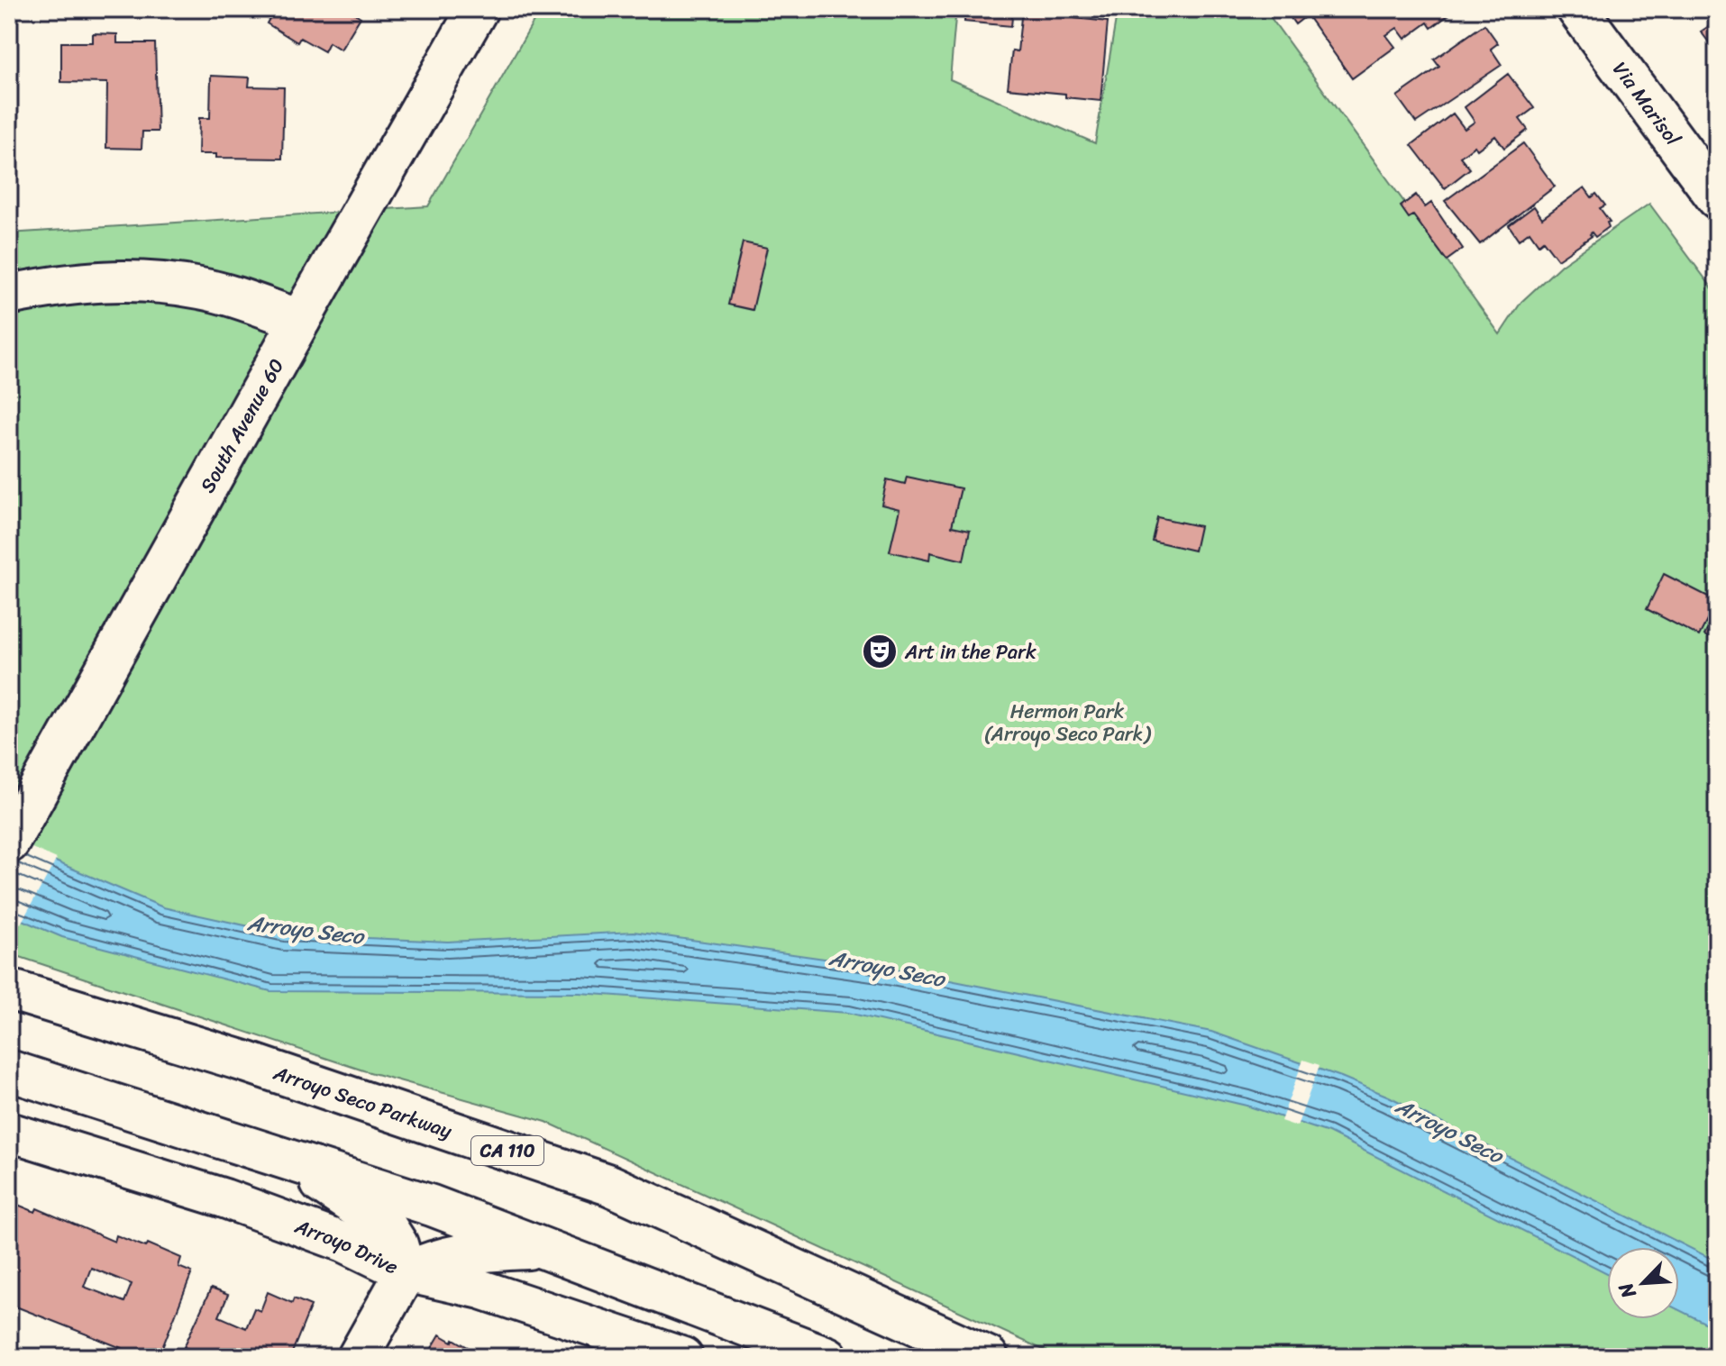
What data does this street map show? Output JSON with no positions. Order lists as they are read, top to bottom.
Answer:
{
  "streets": {
    "main road": [
      "Via Marisol",
      "South Avenue 60",
      "Arroyo Seco Parkway",
      "CA 110"
    ],
    "street": ["Arroyo Drive"]
  },
  "water": ["Arroyo Seco"],
  "parks": ["Hermon Park (Arroyo Seco Park)"],
  "places": {
    "theatre": ["Art in the Park"]
  },
  "north": "bottom left"
}
